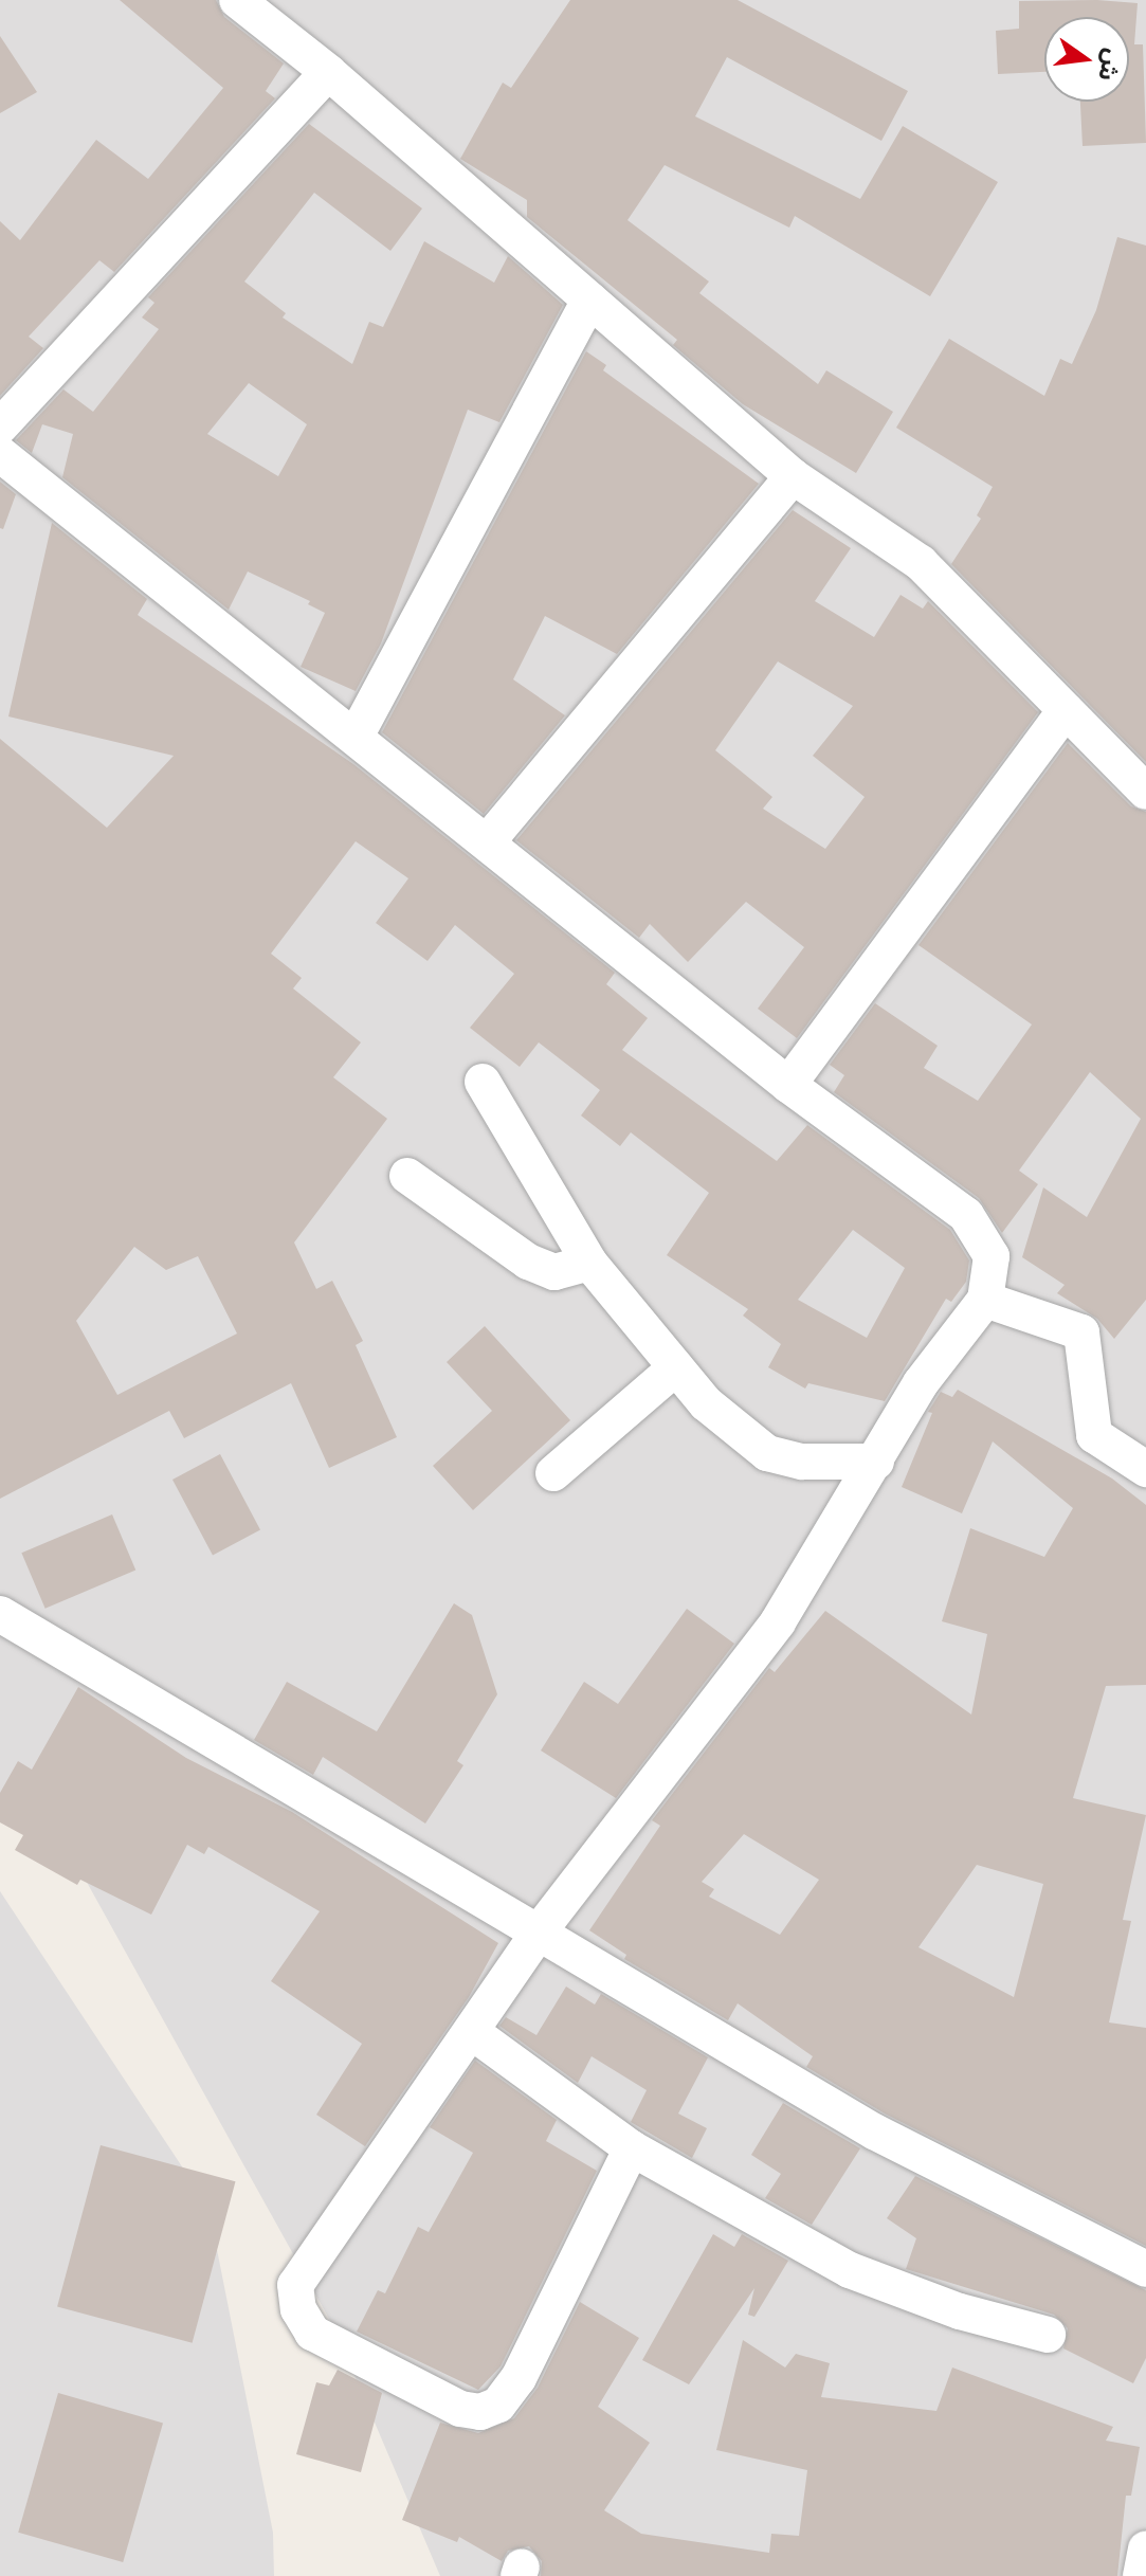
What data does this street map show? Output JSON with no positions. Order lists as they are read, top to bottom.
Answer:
{
  "north": "right"
}
